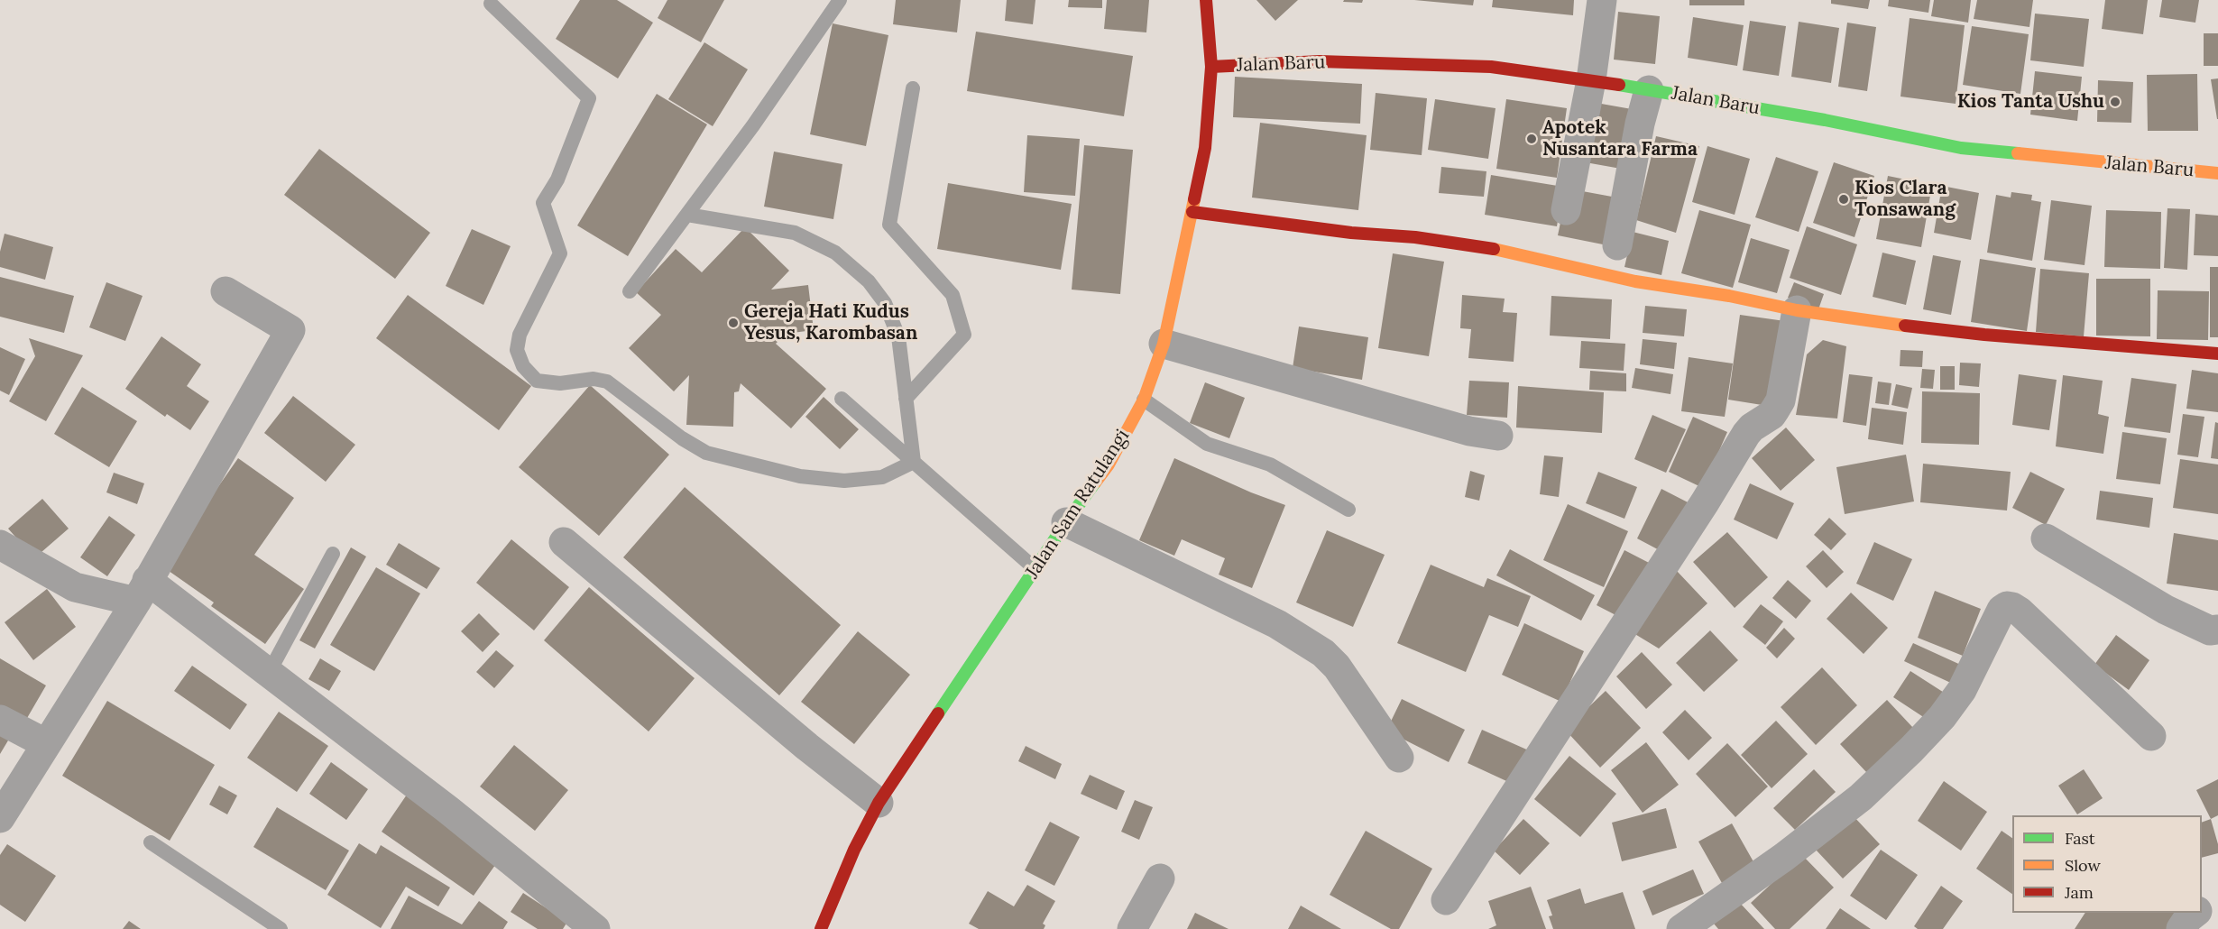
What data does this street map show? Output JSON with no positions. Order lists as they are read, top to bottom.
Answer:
{
  "streets": {
    "main road": ["Jalan Baru", "Jalan Sam Ratulangi"]
  },
  "crossings": [
    ["Jalan Baru", "Jalan Sam Ratulangi"]
  ],
  "places": [
    "Kios Tanta Ushu",
    "Apotek Nusantara Farma",
    "Kios Clara Tonsawang",
    "Gereja Hati Kudus Yesus, Karombasan"
  ],
  "legend": ["Fast", "Slow", "Jam"]
}
